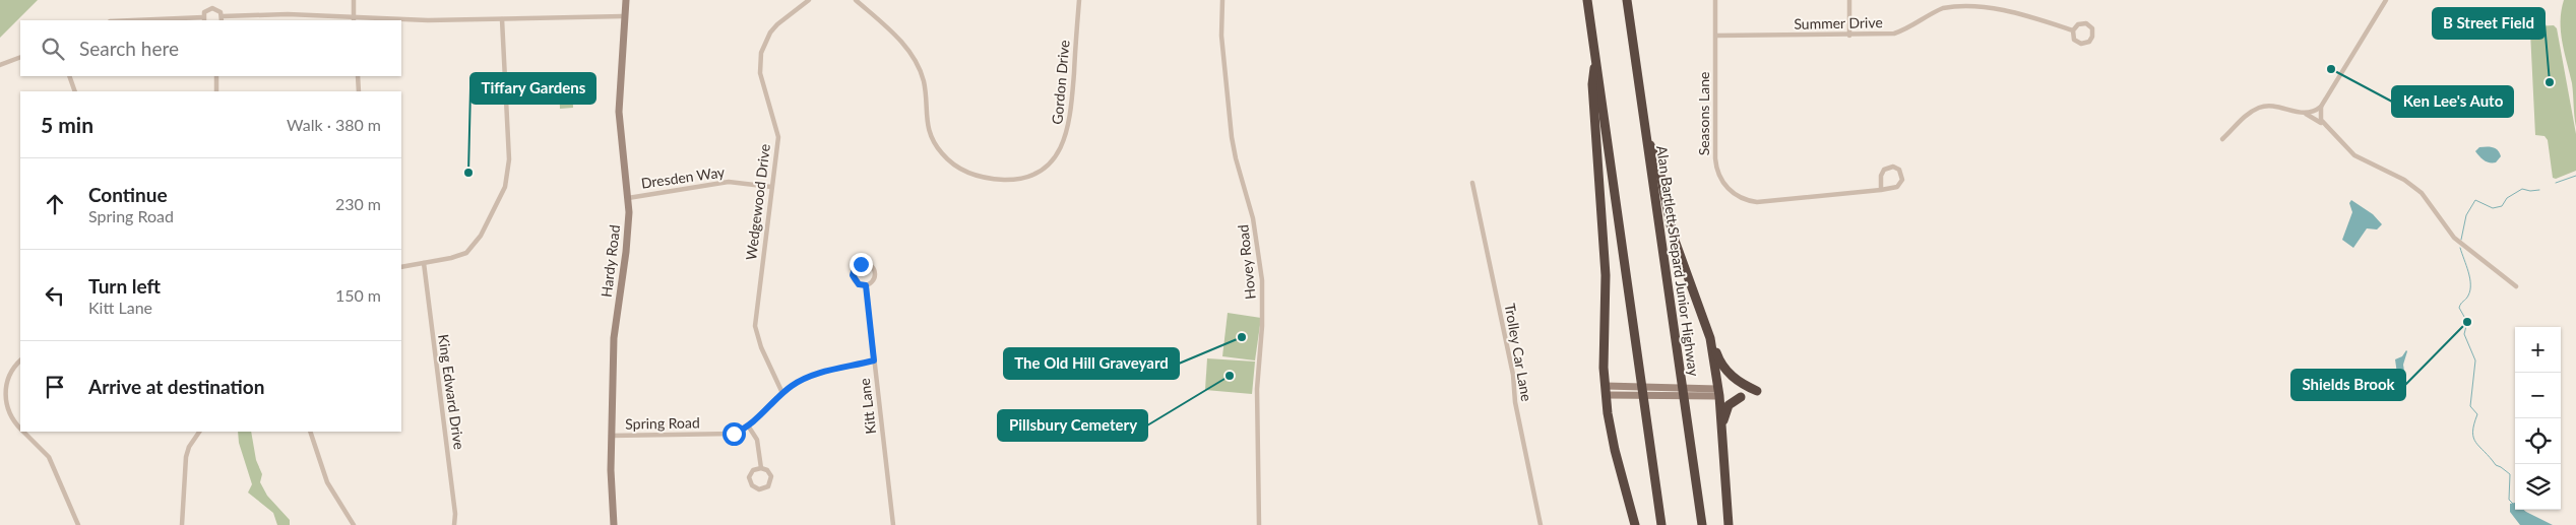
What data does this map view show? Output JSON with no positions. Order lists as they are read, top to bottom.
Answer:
{
  "streets": {
    "highway": ["Alan Bartlett Shepard Junior Highway"],
    "street": [
      "Summer Drive",
      "Gordon Drive",
      "Seasons Lane",
      "Dresden Way",
      "Wedgewood Drive",
      "Hardy Road",
      "Hovey Road",
      "Trolley Car Lane",
      "King Edward Drive",
      "Kitt Lane",
      "Spring Road"
    ]
  },
  "crossings": [
    ["Summer Drive", "Seasons Lane"],
    ["Dresden Way", "Wedgewood Drive"],
    ["Dresden Way", "Hardy Road"],
    ["Wedgewood Drive", "Spring Road"],
    ["Hardy Road", "Spring Road"],
    ["Kitt Lane", "Spring Road"]
  ],
  "places": [
    "Ken Lee's Auto",
    "B Street Field",
    "Tiffary Gardens",
    "Shields Brook",
    "The Old Hill Graveyard",
    "Pillsbury Cemetery"
  ],
  "page": {
    "search": "Search here",
    "heading": ["5 min", "Walk · 380 m"],
    "list": [
      ["Continue", "Spring Road", "230 m"],
      ["Turn left", "Kitt Lane", "150 m"],
      "Arrive at destination"
    ],
    "map_buttons": ["+", "−"]
  }
}
